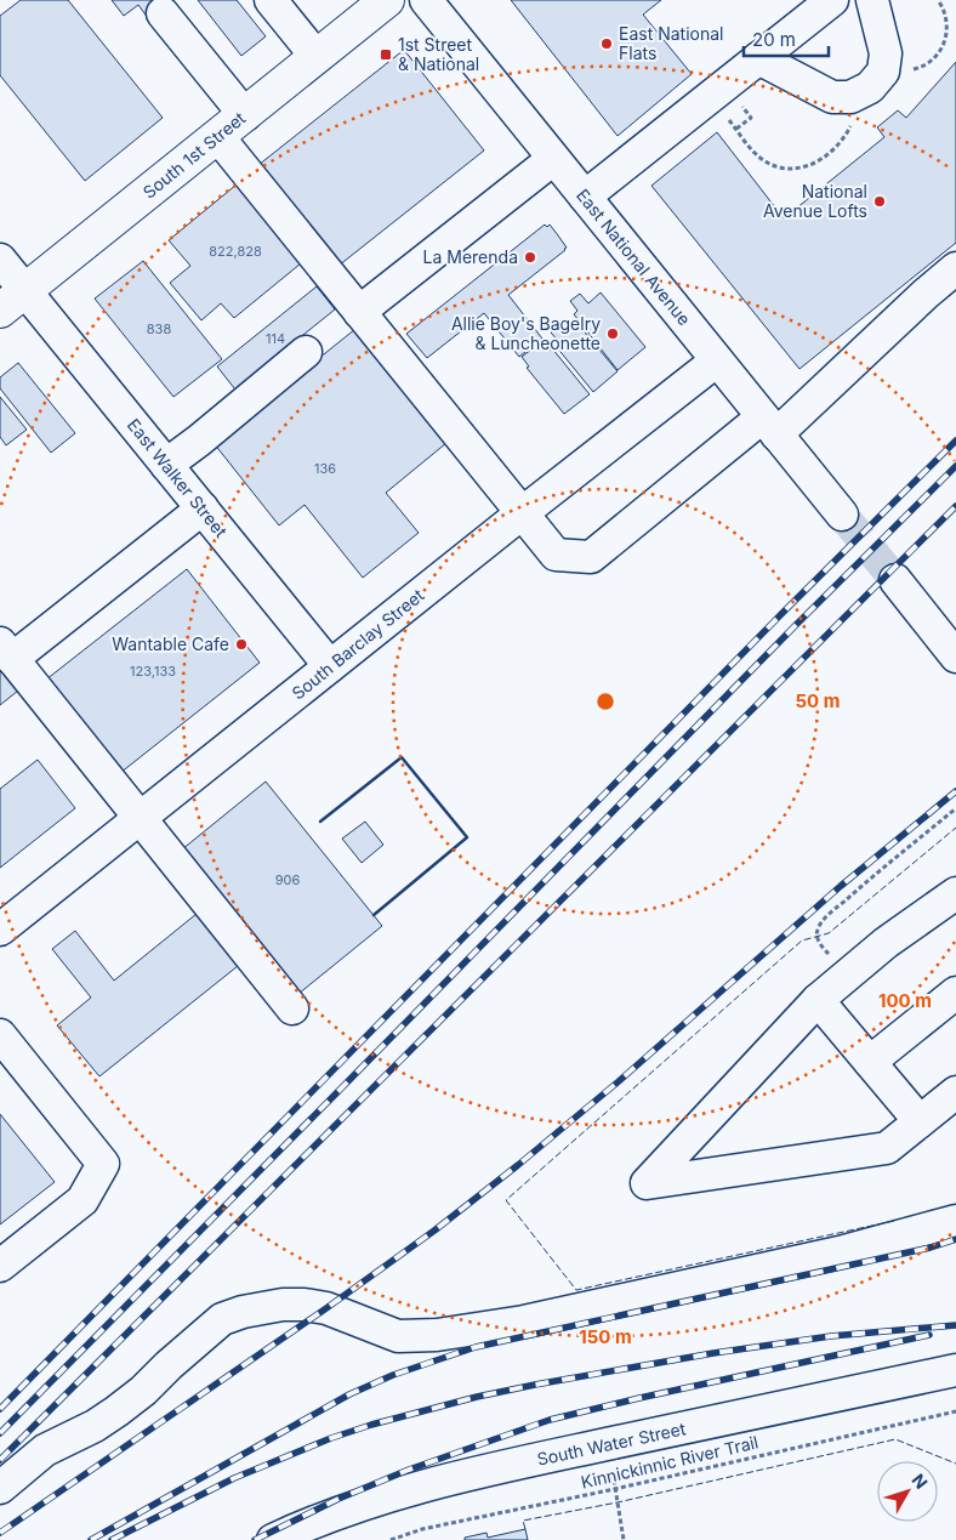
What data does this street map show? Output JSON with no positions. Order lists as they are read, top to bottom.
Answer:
{
  "streets": {
    "main road": ["South 1st Street"],
    "street": [
      "East National Avenue",
      "East Walker Street",
      "South Barclay Street",
      "South Water Street"
    ],
    "path": ["Kinnickinnic River Trail"]
  },
  "crossings": [
    ["South 1st Street", "East Walker Street"],
    ["East National Avenue", "South Barclay Street"],
    ["East Walker Street", "South Barclay Street"]
  ],
  "places": {
    "other": [
      "East National Flats",
      "National Avenue Lofts",
      "La Merenda",
      "Allie Boy's Bagelry & Luncheonette",
      "Wantable Cafe"
    ],
    "transit": ["1st Street & National"]
  },
  "house_numbers": [
    "822,828",
    "838",
    "114",
    "136",
    "123,133",
    "906"
  ],
  "scale_bar": "20 m",
  "north": "top right",
  "rings": ["50 m", "100 m", "150 m"]
}
